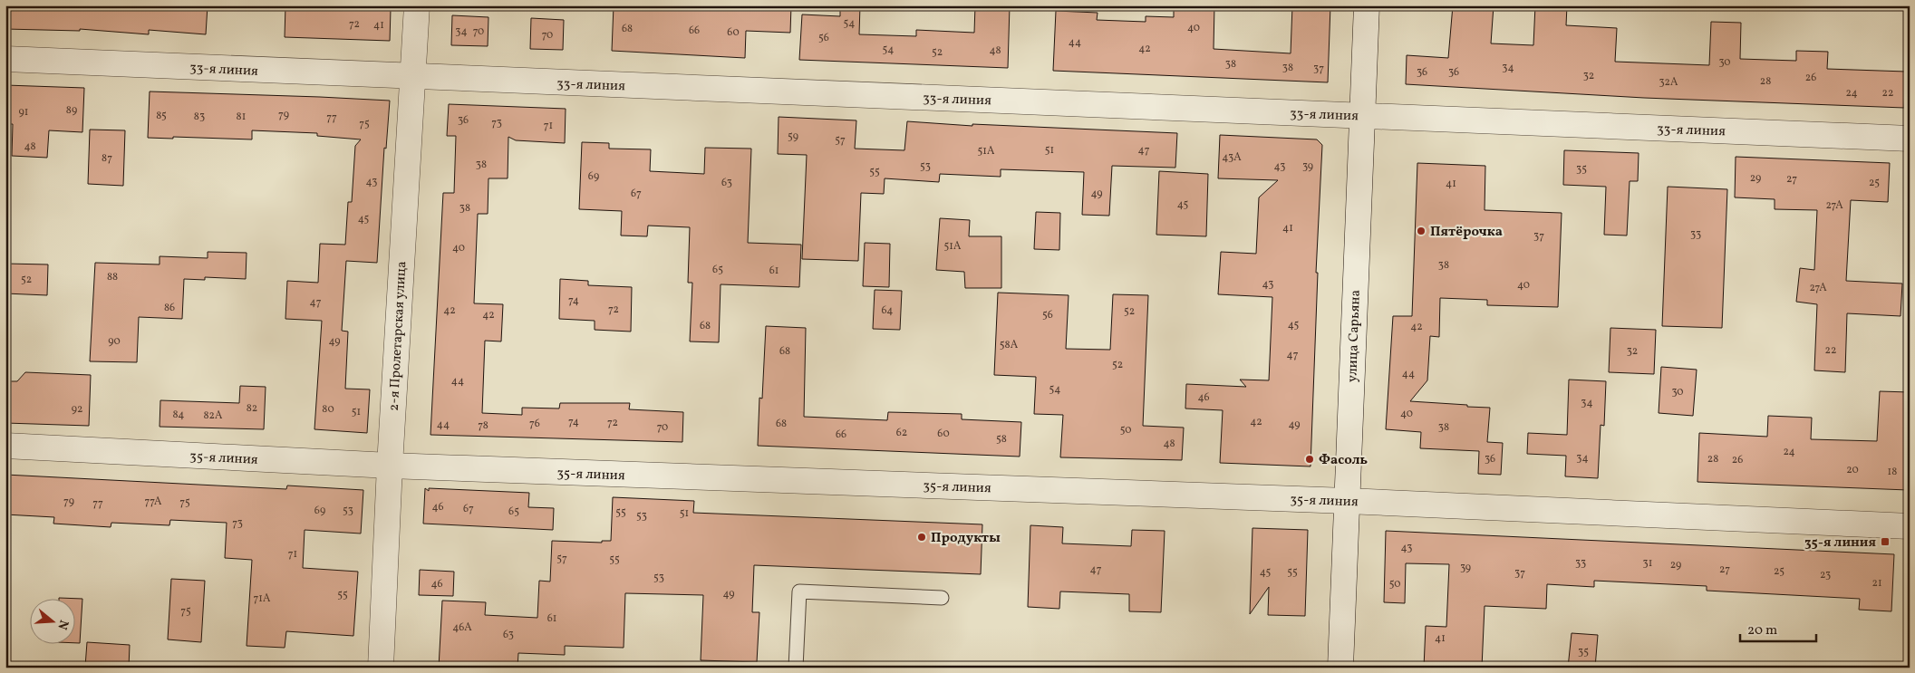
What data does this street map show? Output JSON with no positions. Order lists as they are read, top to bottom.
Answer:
{
  "streets": {
    "street": [
      "33-я линия",
      "2-я Пролетарская улица",
      "улица Сарьяна",
      "35-я линия"
    ]
  },
  "crossings": [
    ["33-я линия", "2-я Пролетарская улица"],
    ["33-я линия", "улица Сарьяна"],
    ["2-я Пролетарская улица", "35-я линия"],
    ["улица Сарьяна", "35-я линия"]
  ],
  "places": {
    "other": ["Пятёрочка", "Фасоль", "Продукты"],
    "transit": ["35-я линия"]
  },
  "house_numbers": [
    "54",
    "72",
    "41",
    "40",
    "68",
    "66",
    "34",
    "70",
    "60",
    "70",
    "56",
    "44",
    "42",
    "54",
    "48",
    "52",
    "30",
    "38",
    "38",
    "34",
    "37",
    "36",
    "36",
    "32",
    "26",
    "28",
    "32А",
    "24",
    "22",
    "89",
    "91",
    "79",
    "85",
    "83",
    "81",
    "77",
    "36",
    "73",
    "75",
    "71",
    "59",
    "57",
    "48",
    "51",
    "47",
    "51А",
    "43А",
    "87",
    "38",
    "53",
    "43",
    "39",
    "35",
    "55",
    "69",
    "29",
    "27",
    "43",
    "63",
    "25",
    "41",
    "67",
    "49",
    "45",
    "27А",
    "38",
    "45",
    "41",
    "33",
    "37",
    "51А",
    "40",
    "38",
    "65",
    "61",
    "88",
    "52",
    "43",
    "40",
    "27А",
    "74",
    "47",
    "86",
    "72",
    "42",
    "64",
    "52",
    "42",
    "56",
    "45",
    "68",
    "42",
    "90",
    "49",
    "58А",
    "22",
    "68",
    "32",
    "47",
    "52",
    "44",
    "44",
    "54",
    "30",
    "46",
    "34",
    "82",
    "92",
    "80",
    "51",
    "40",
    "84",
    "82А",
    "74",
    "42",
    "72",
    "76",
    "68",
    "44",
    "49",
    "78",
    "70",
    "38",
    "50",
    "62",
    "60",
    "66",
    "58",
    "48",
    "24",
    "34",
    "36",
    "28",
    "26",
    "20",
    "18",
    "79",
    "77А",
    "75",
    "77",
    "46",
    "67",
    "69",
    "53",
    "65",
    "55",
    "51",
    "53",
    "73",
    "43",
    "71",
    "57",
    "55",
    "33",
    "31",
    "29",
    "39",
    "47",
    "27",
    "25",
    "45",
    "55",
    "37",
    "23",
    "53",
    "21",
    "46",
    "50",
    "49",
    "55",
    "71А",
    "75",
    "61",
    "46А",
    "63",
    "41",
    "35"
  ],
  "scale_bar": "20 m",
  "north": "right"
}
